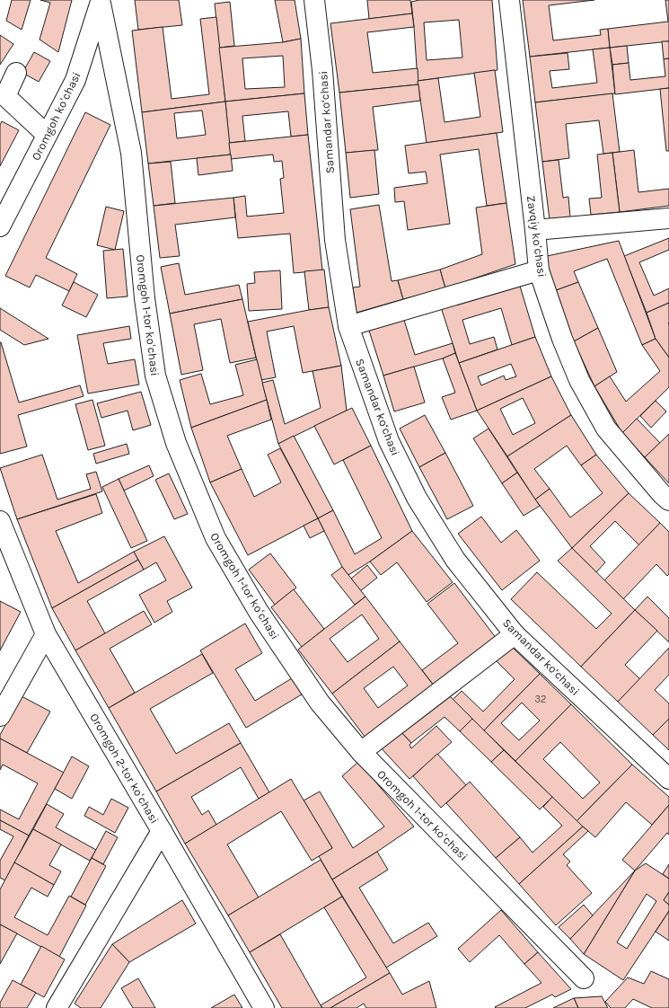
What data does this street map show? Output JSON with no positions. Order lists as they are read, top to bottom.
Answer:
{
  "streets": {
    "street": [
      "Oromgoh koʻchasi",
      "Samandar ko‘chasi",
      "Zavqiy koʻchasi",
      "Oromgoh 1-tor koʻchasi",
      "Oromgoh 2-tor koʻchasi"
    ]
  },
  "crossings": [
    ["Oromgoh koʻchasi", "Oromgoh 1-tor koʻchasi"]
  ],
  "house_numbers": ["32"]
}
